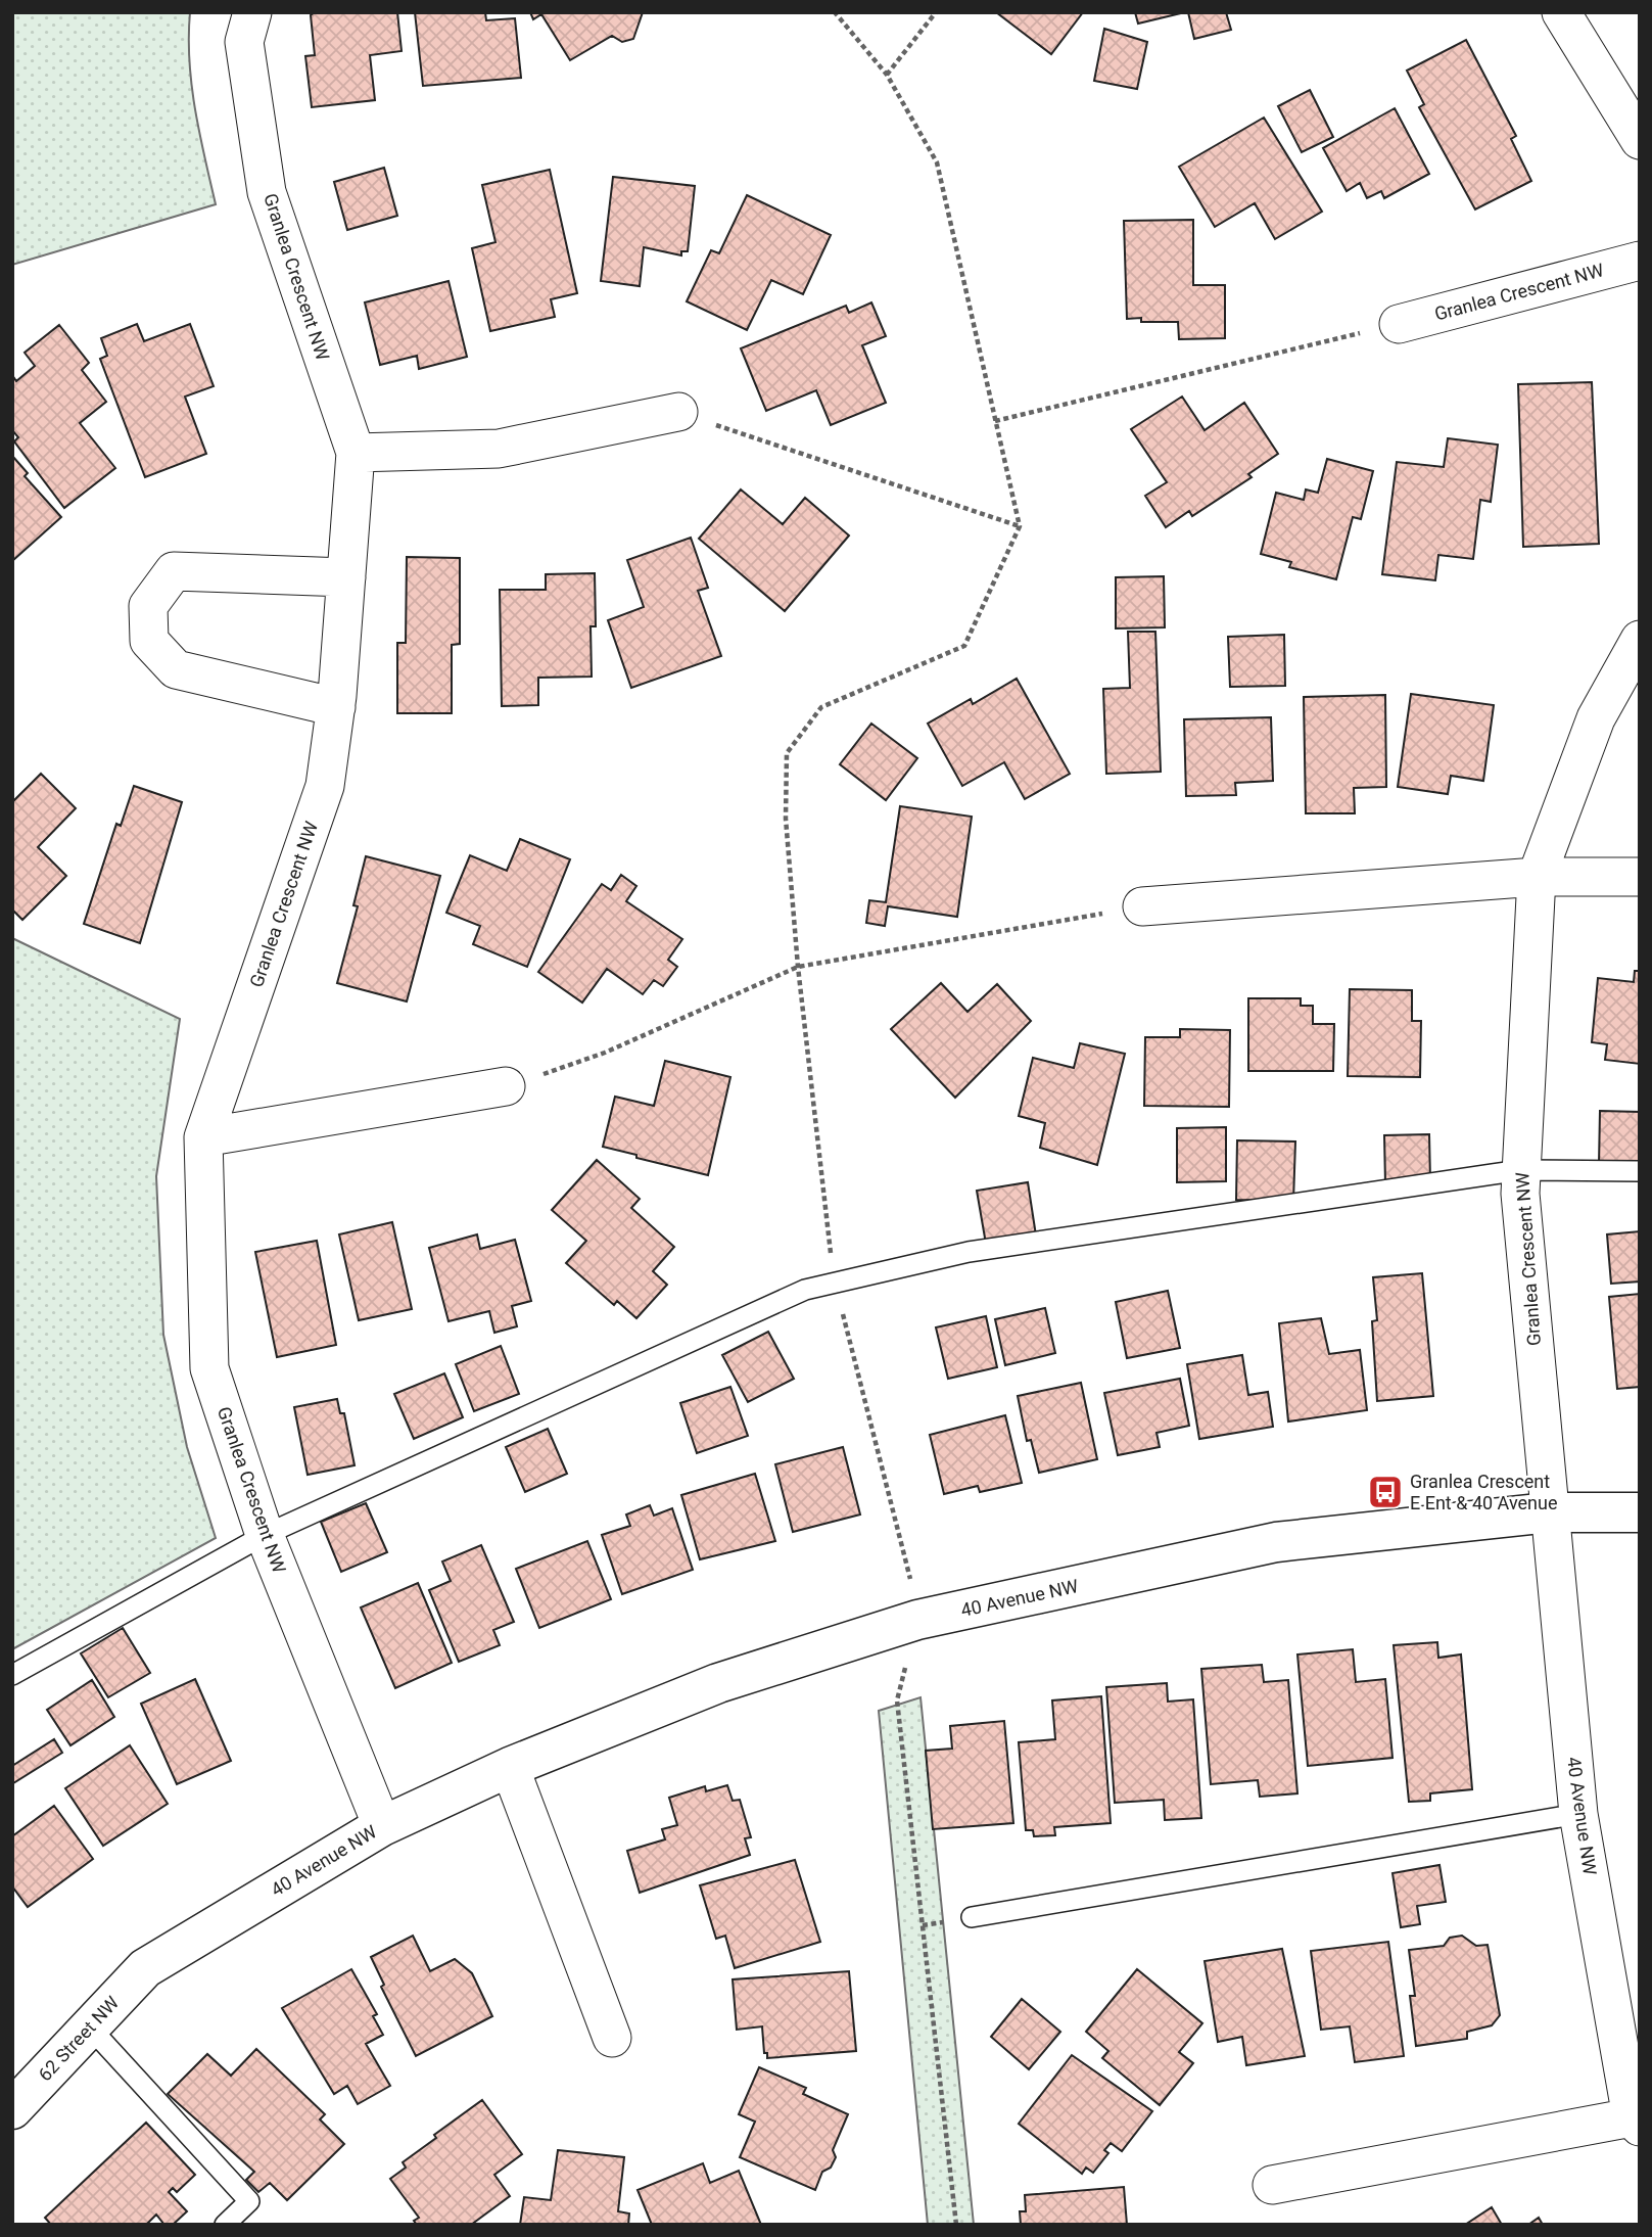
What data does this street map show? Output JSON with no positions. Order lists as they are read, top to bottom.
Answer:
{
  "streets": {
    "street": ["Granlea Crescent NW", "40 Avenue NW", "62 Street NW"]
  },
  "crossings": [
    ["Granlea Crescent NW", "40 Avenue NW"],
    ["40 Avenue NW", "62 Street NW"]
  ],
  "places": {
    "bus stop": ["Granlea Crescent E Ent & 40 Avenue"]
  }
}
